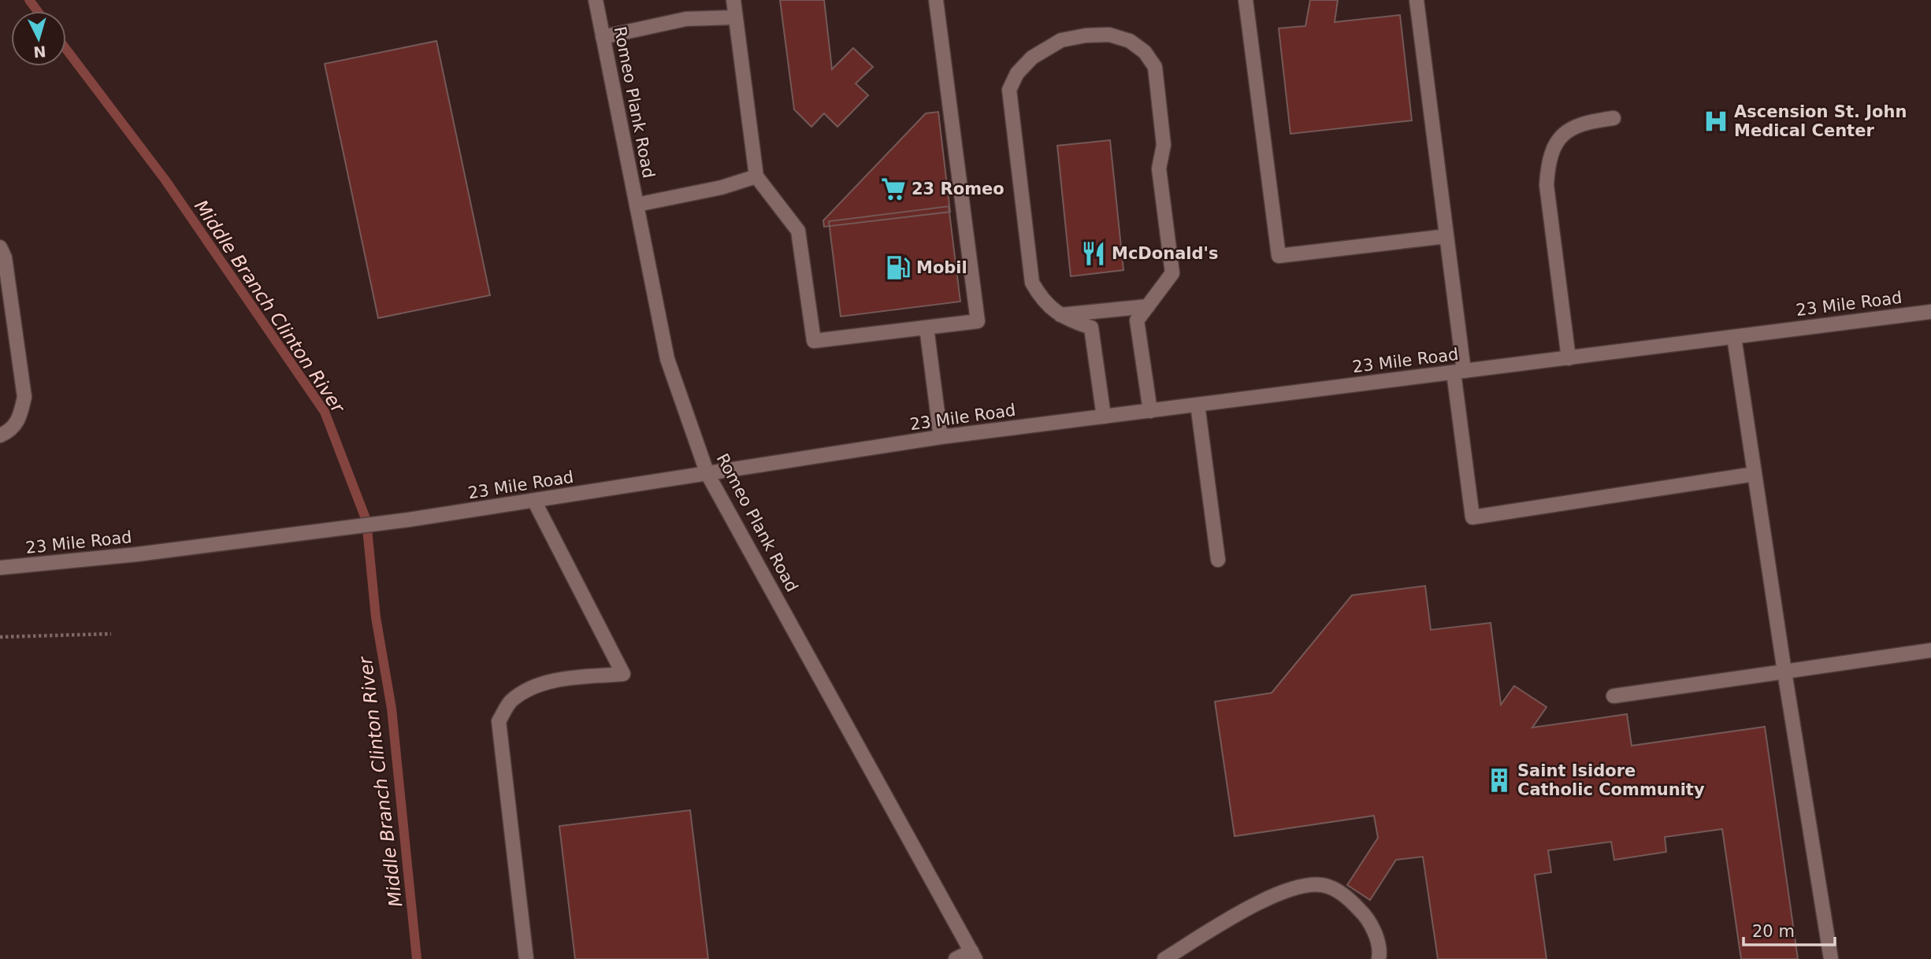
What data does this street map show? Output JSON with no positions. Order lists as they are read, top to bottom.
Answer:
{
  "streets": {
    "main road": ["Romeo Plank Road", "23 Mile Road"]
  },
  "crossings": [
    ["Romeo Plank Road", "23 Mile Road"]
  ],
  "water": ["Middle Branch Clinton River"],
  "places": {
    "hospital": ["Ascension St. John Medical Center"],
    "supermarket": ["23 Romeo"],
    "restaurant": ["McDonald's"],
    "fuel station": ["Mobil"],
    "building": ["Saint Isidore Catholic Community"]
  },
  "scale_bar": "20 m",
  "north": "bottom"
}
